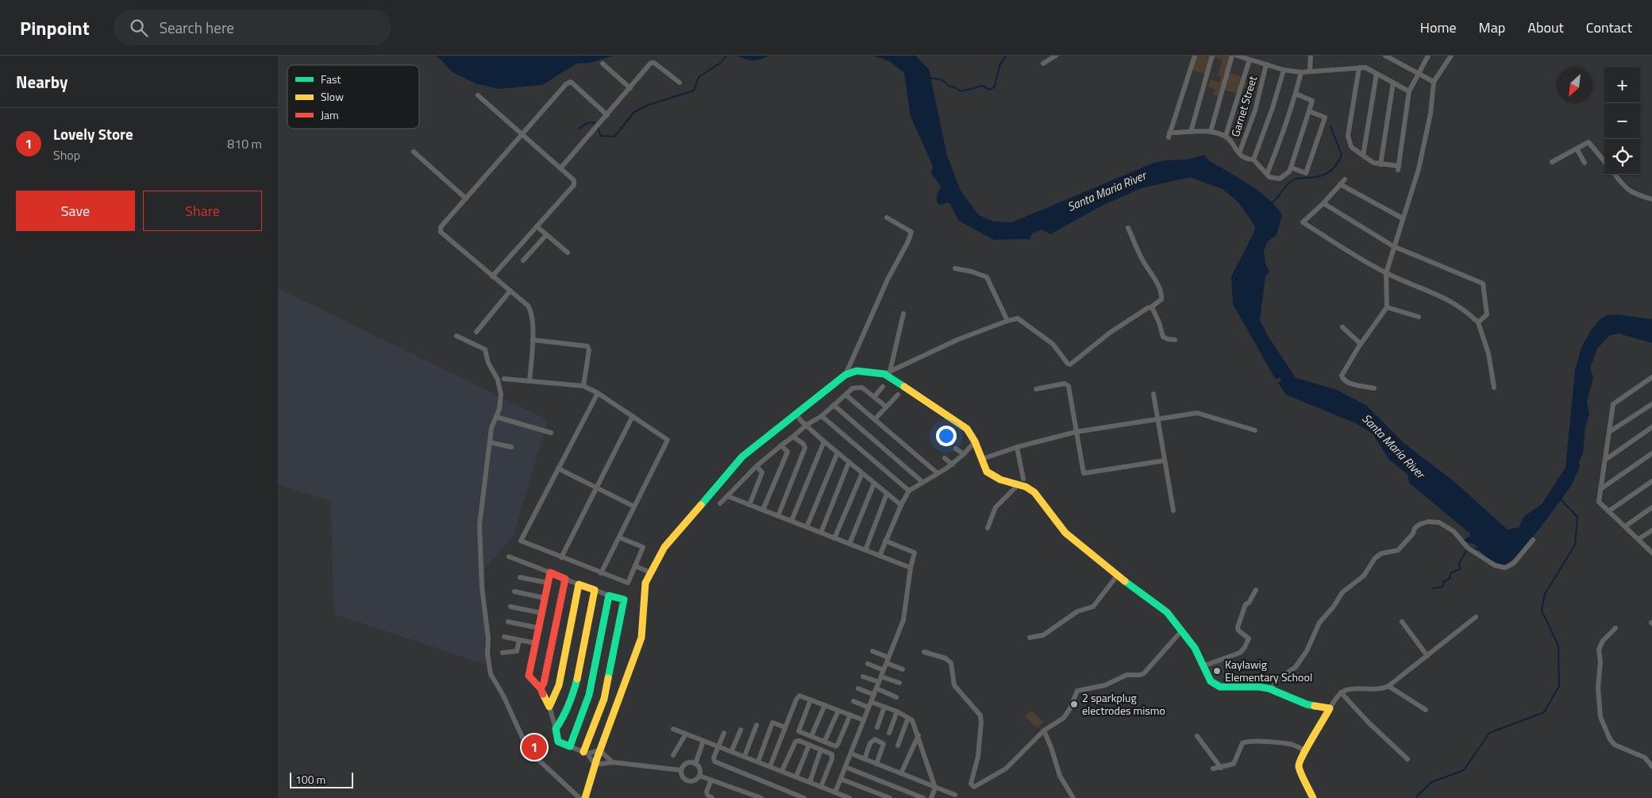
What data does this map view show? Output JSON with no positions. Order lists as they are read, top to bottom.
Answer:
{
  "streets": {
    "street": ["Garnet Street"]
  },
  "water": ["Santa Maria River"],
  "places": ["Kaylawig Elementary School", "2 sparkplug electrodes mismo"],
  "legend": ["Fast", "Slow", "Jam"],
  "scale_bar": "100 m",
  "north": "bottom left",
  "page": {
    "header": "Pinpoint",
    "search": "Search here",
    "nav": [
      "Home",
      "Map",
      "About",
      "Contact"
    ],
    "heading": "Nearby",
    "map_buttons": ["+", "−"],
    "list": [
      {
        "mark": "1",
        "name": "Lovely Store",
        "note": "Shop",
        "value": "810 m"
      }
    ],
    "buttons": ["Save", "Share"],
    "pins": "1",
    "scale": "100 m"
  }
}
